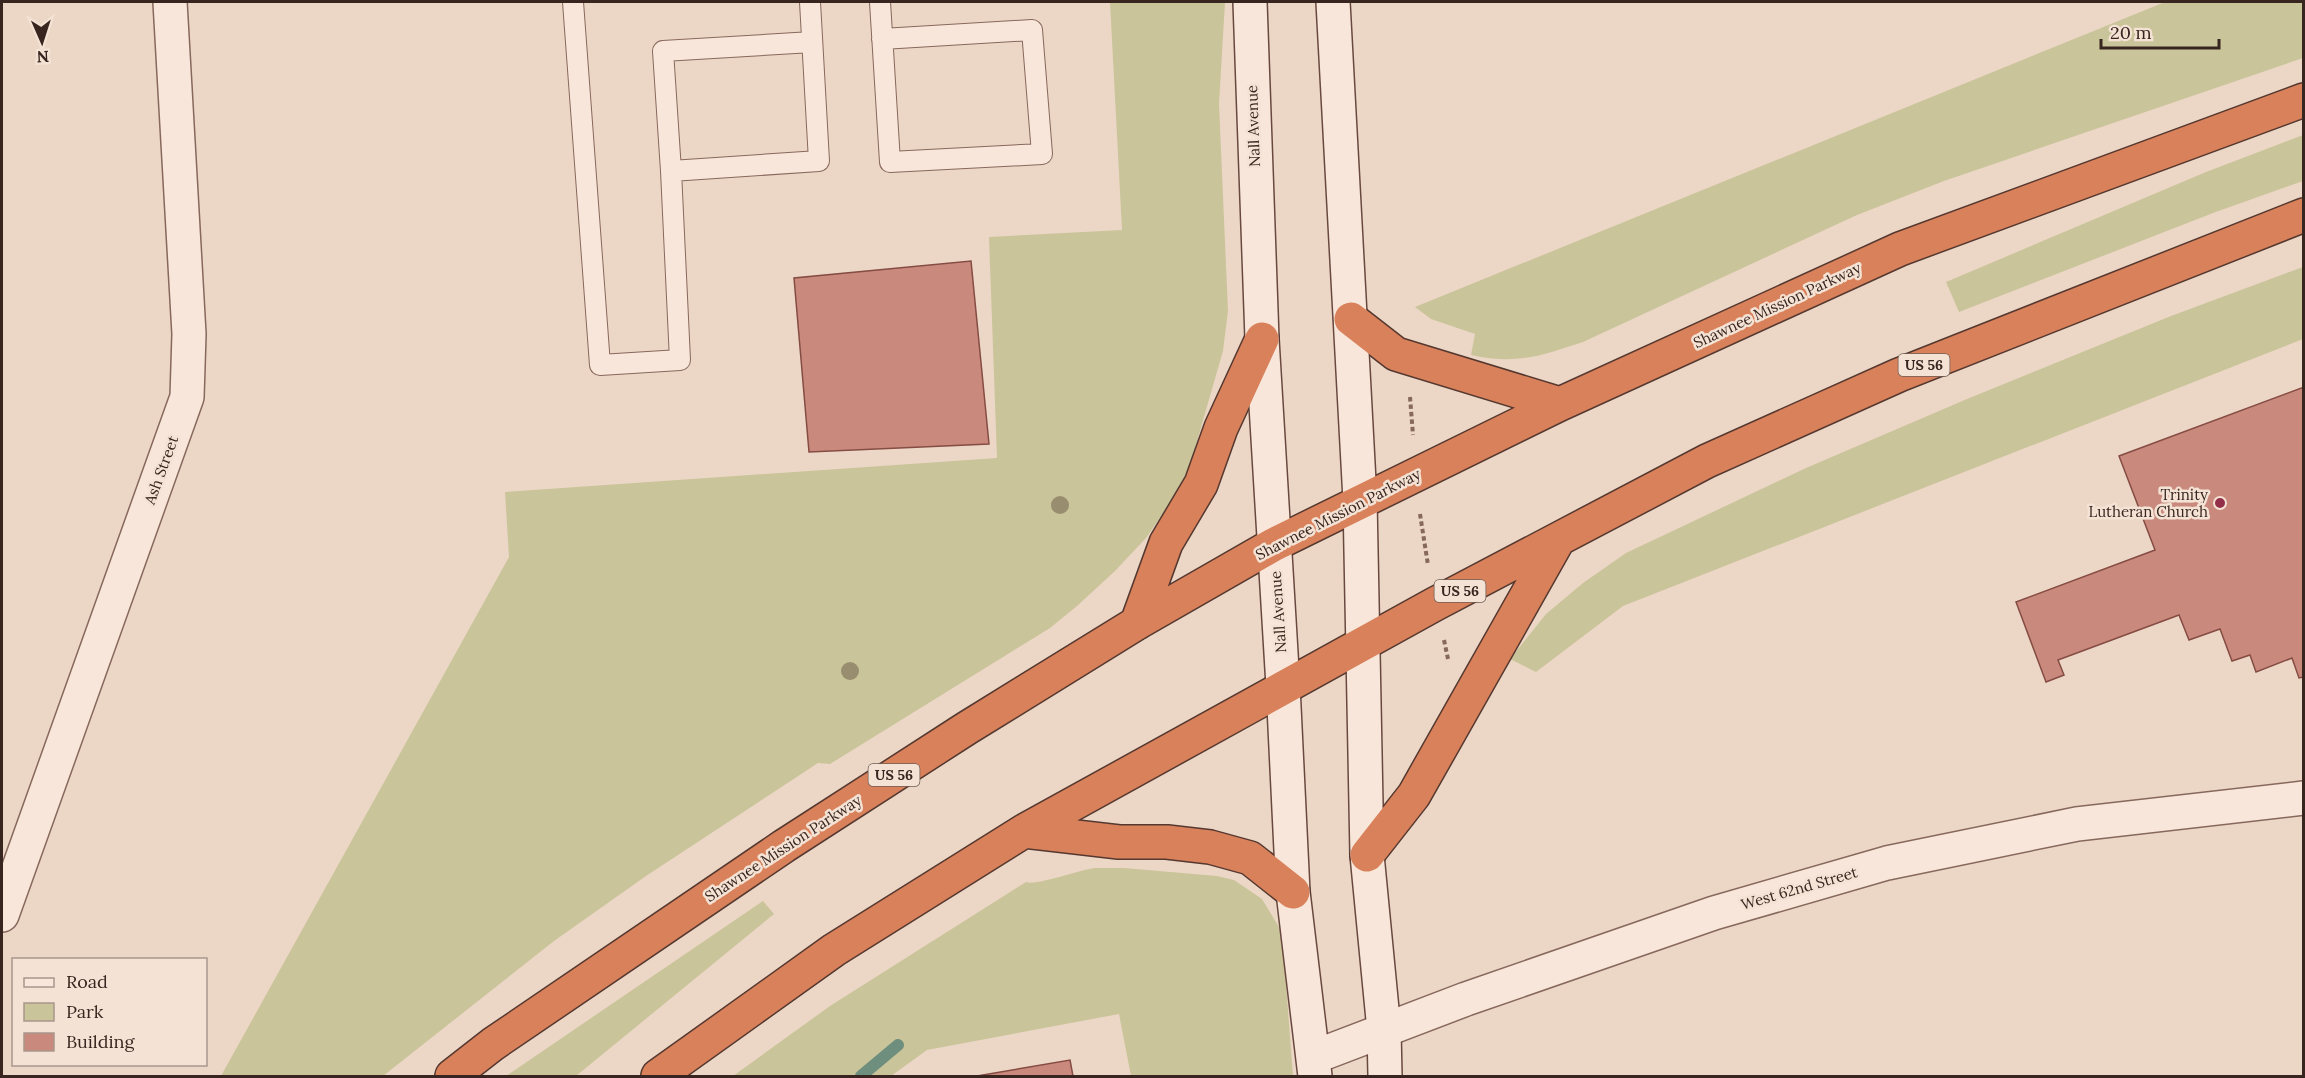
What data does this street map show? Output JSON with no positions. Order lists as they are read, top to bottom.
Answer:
{
  "streets": {
    "highway": ["Shawnee Mission Parkway", "US 56"],
    "main road": ["Nall Avenue", "Ash Street", "West 62nd Street"]
  },
  "crossings": [
    ["Nall Avenue", "Shawnee Mission Parkway"],
    ["Nall Avenue", "US 56"],
    ["Nall Avenue", "West 62nd Street"]
  ],
  "places": ["Trinity Lutheran Church"],
  "legend": ["Road", "Park", "Building"],
  "scale_bar": "20 m",
  "north": "bottom"
}
